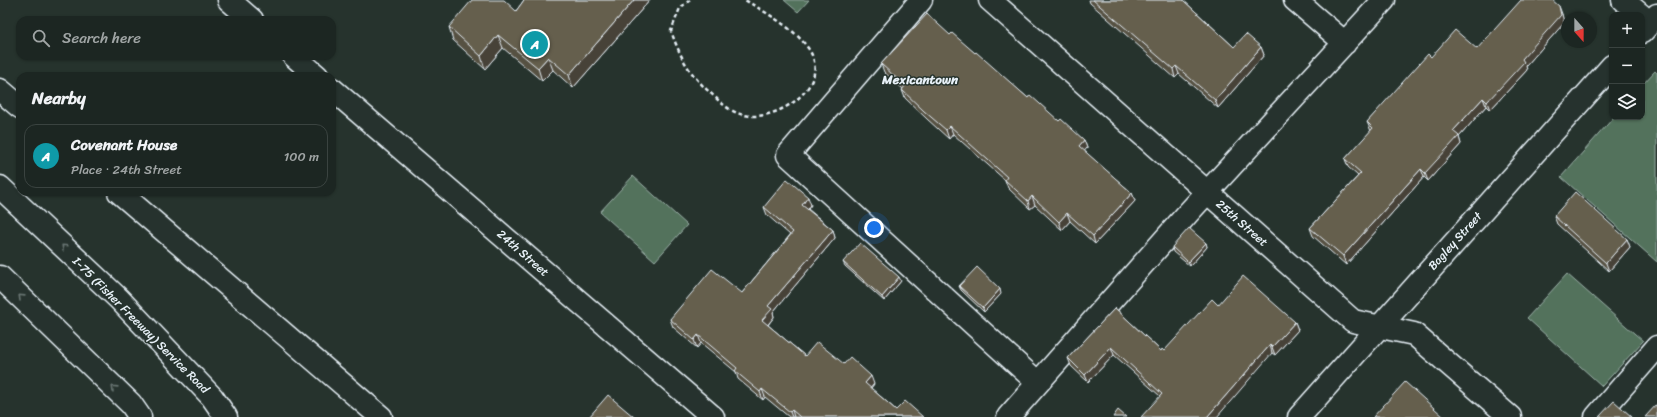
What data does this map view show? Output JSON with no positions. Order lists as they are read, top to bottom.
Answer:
{
  "streets": {
    "main road": [
      "25th Street",
      "Bagley Street",
      "24th Street",
      "I-75 (Fisher Freeway) Service Road"
    ]
  },
  "crossings": [
    ["25th Street", "Bagley Street"]
  ],
  "districts": ["Mexicantown"],
  "north": "bottom",
  "page": {
    "map_buttons": ["+", "−"],
    "search": "Search here",
    "pins": "A",
    "heading": "Nearby",
    "list": [
      {
        "mark": "A",
        "name": "Covenant House",
        "note": "Place · 24th Street",
        "value": "100 m"
      }
    ]
  }
}
